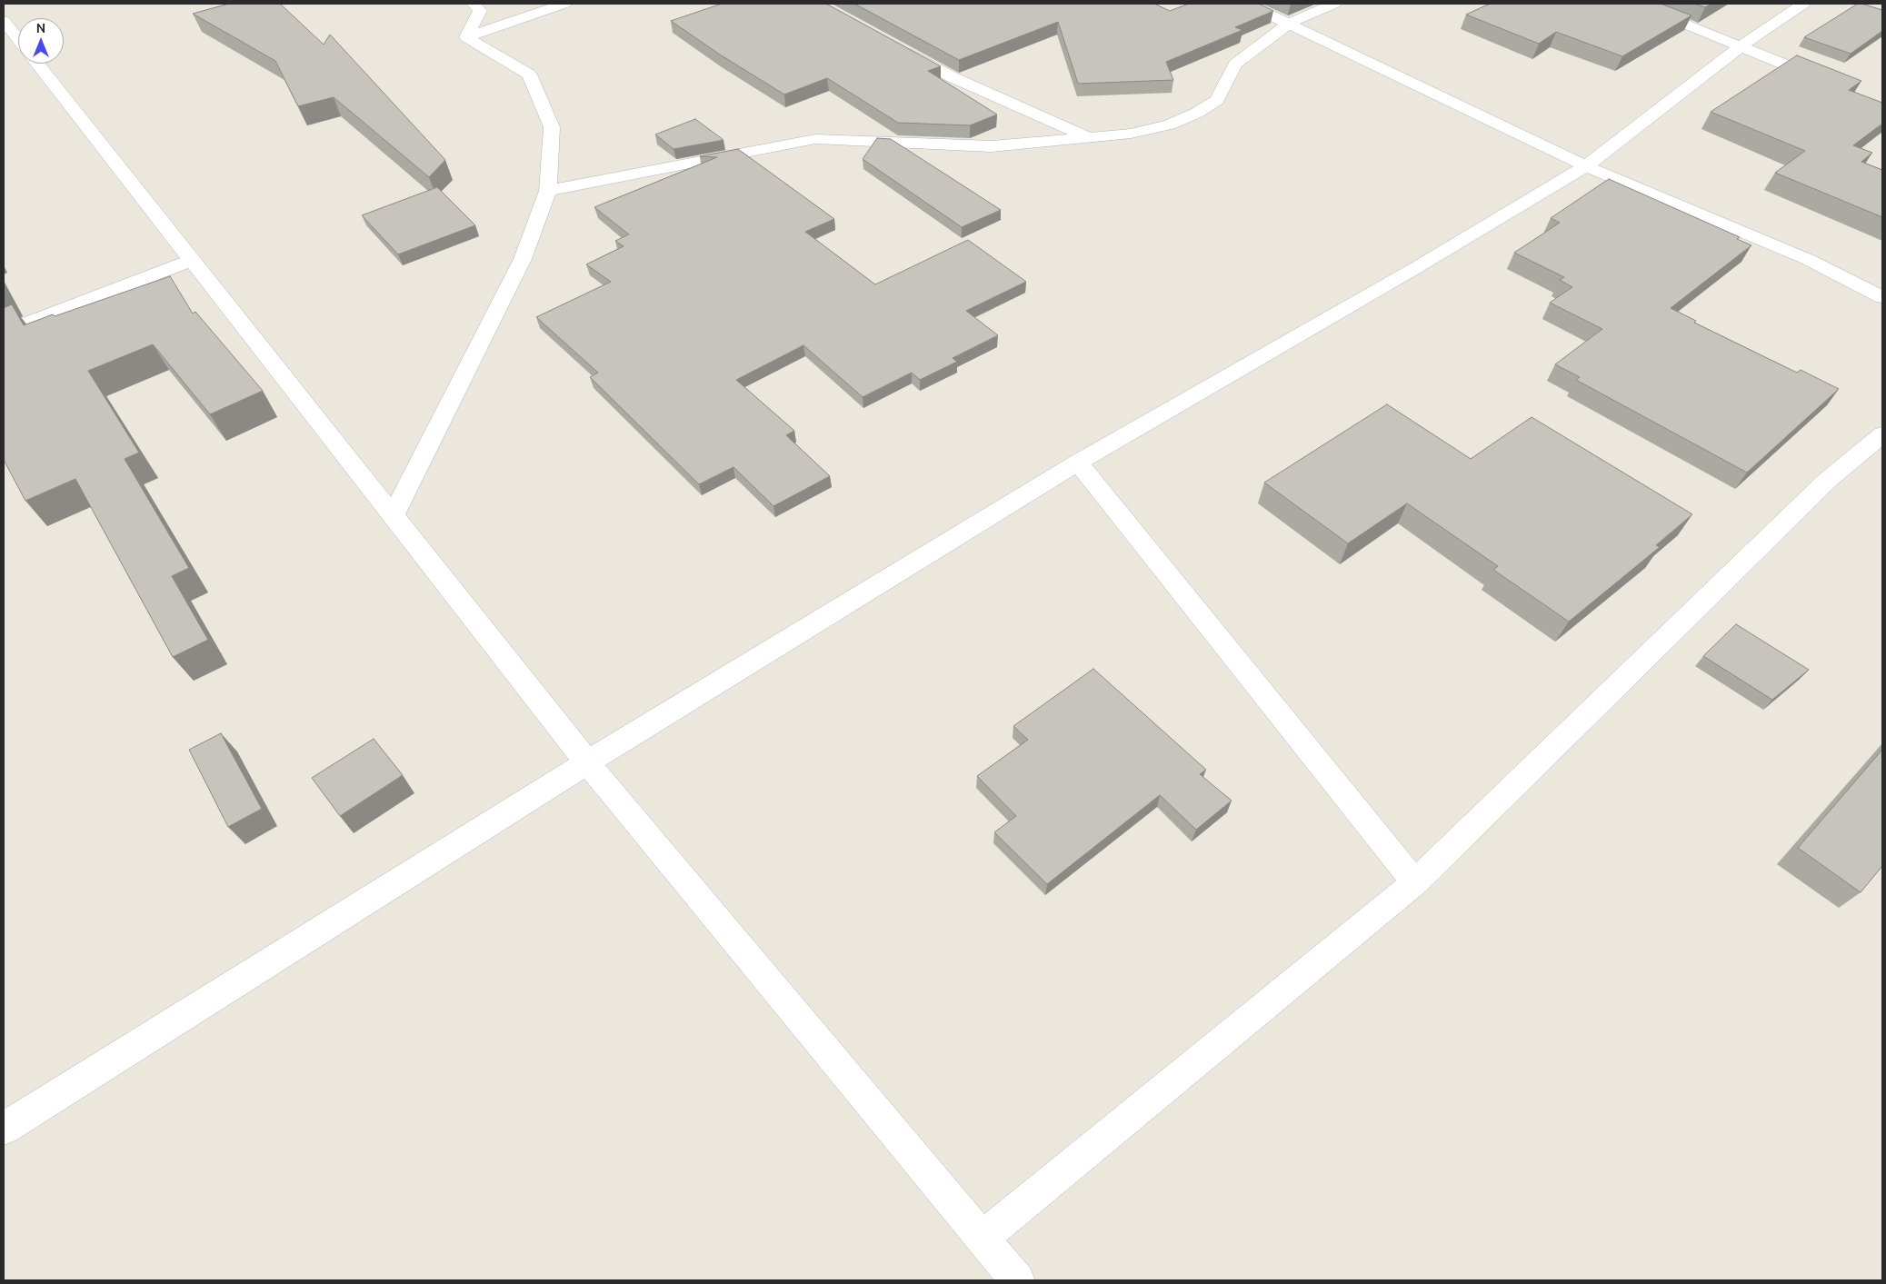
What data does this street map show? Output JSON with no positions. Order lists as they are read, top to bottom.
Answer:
{
  "north": "top"
}
